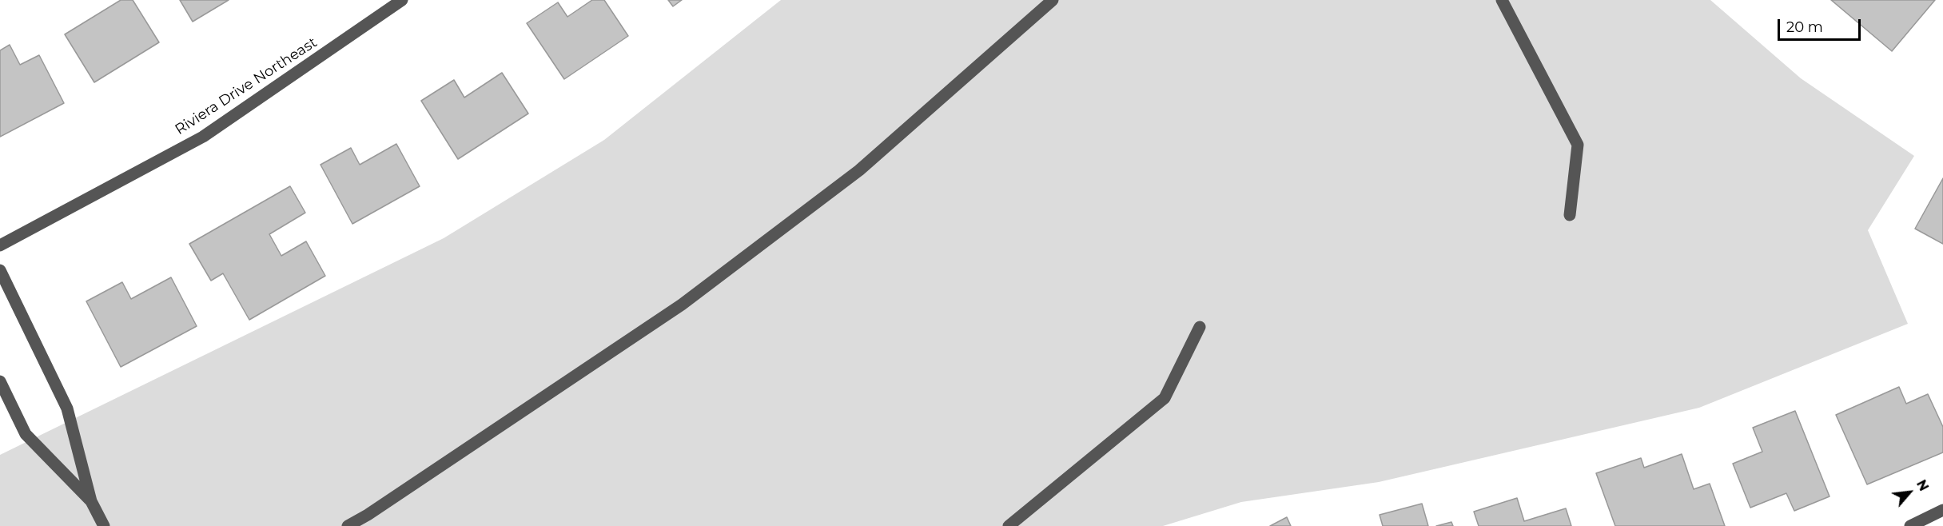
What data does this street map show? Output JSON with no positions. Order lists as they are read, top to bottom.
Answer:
{
  "streets": {
    "street": ["Riviera Drive Northeast"]
  },
  "scale_bar": "20 m",
  "north": "top right"
}
